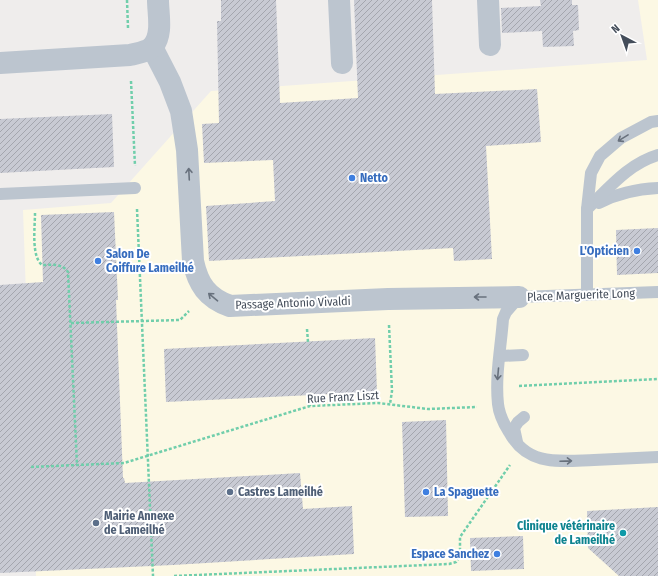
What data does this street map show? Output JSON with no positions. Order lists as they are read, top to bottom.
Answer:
{
  "streets": {
    "street": ["Passage Antonio Vivaldi"],
    "lane": ["Place Marguerite Long"],
    "path": ["Rue Franz Liszt"]
  },
  "crossings": [
    ["Place Marguerite Long", "Passage Antonio Vivaldi"],
    ["Place Marguerite Long", "Rue Franz Liszt"]
  ],
  "places": [
    "Netto",
    "L'Opticien",
    "Salon De Coiffure Lameilhé",
    "Castres Lameilhé",
    "La Spaguette",
    "Mairie Annexe de Lameilhé",
    "Clinique vétérinaire de Lameilhé",
    "Espace Sanchez"
  ],
  "north": "top left"
}
